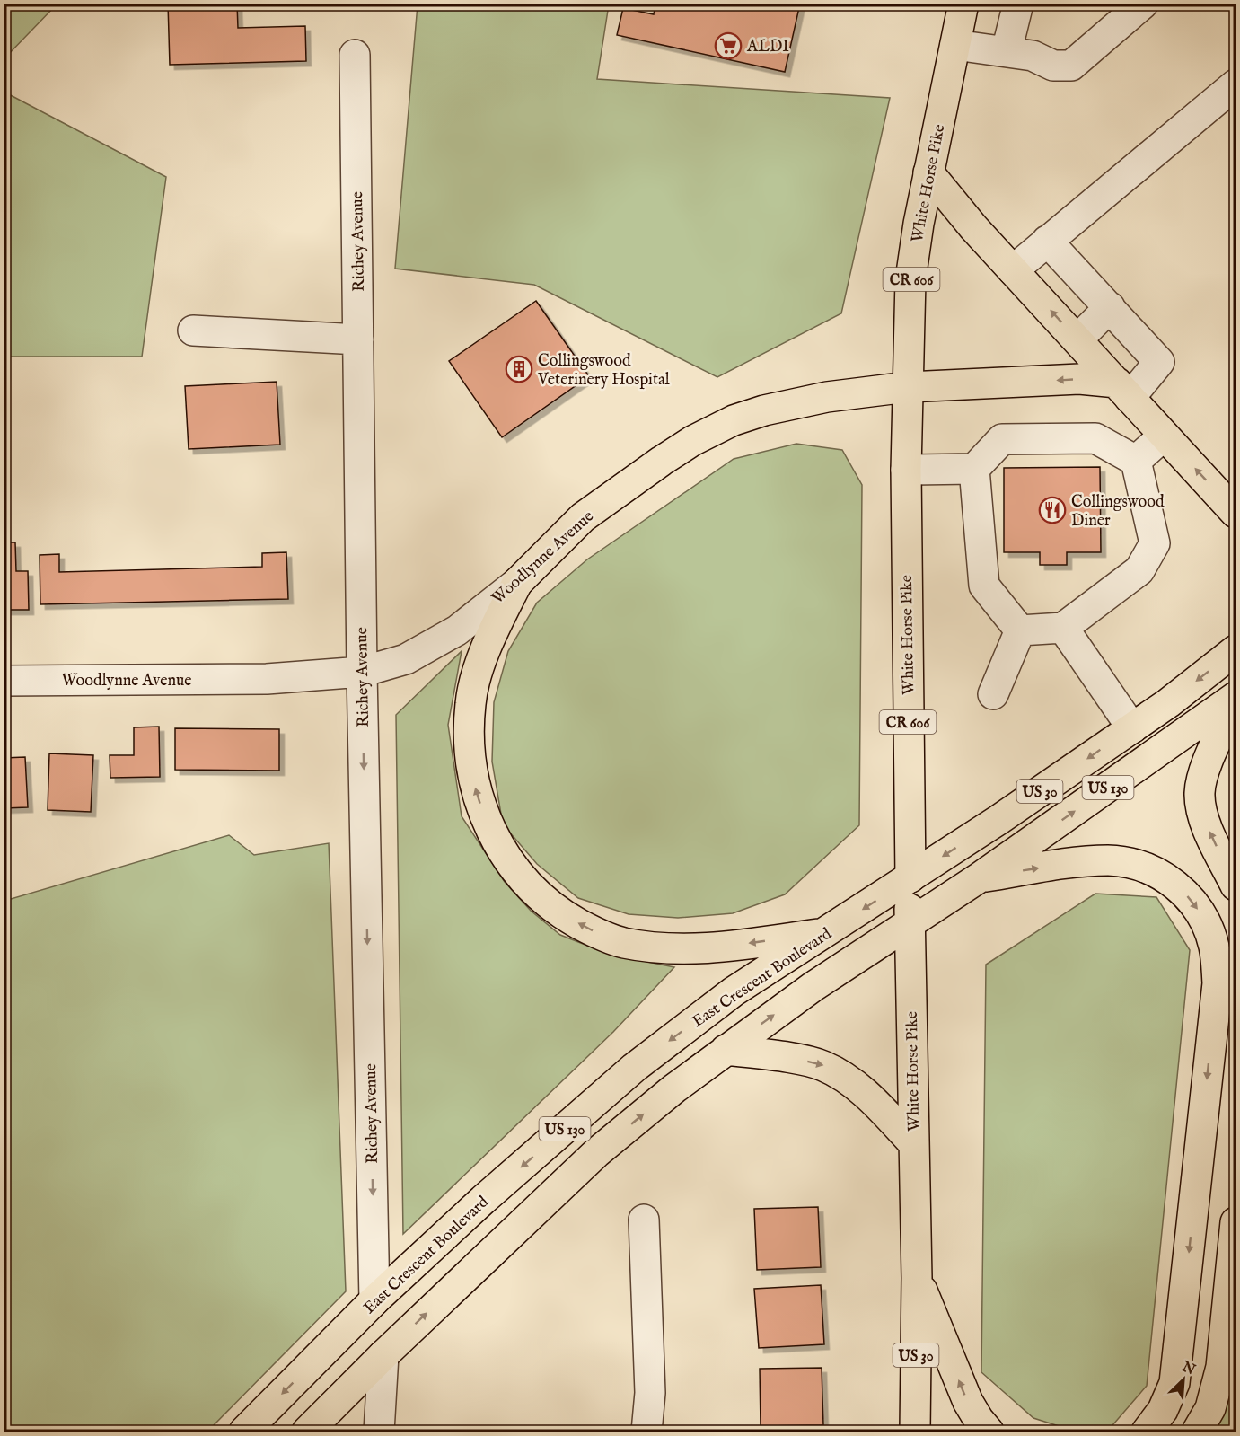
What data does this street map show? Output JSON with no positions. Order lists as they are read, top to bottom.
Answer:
{
  "streets": {
    "main road": [
      "White Horse Pike",
      "CR 606",
      "Woodlynne Avenue",
      "US 130",
      "US 30",
      "East Crescent Boulevard"
    ],
    "street": ["Richey Avenue"]
  },
  "crossings": [
    ["White Horse Pike", "Woodlynne Avenue"],
    ["White Horse Pike", "US 130"],
    ["White Horse Pike", "East Crescent Boulevard"],
    ["Richey Avenue", "Woodlynne Avenue"],
    ["Richey Avenue", "East Crescent Boulevard"]
  ],
  "one_way": ["Richey Avenue"],
  "places": {
    "supermarket": ["ALDI"],
    "building": ["Collingswood Veterinery Hospital"],
    "restaurant": ["Collingswood Diner"]
  },
  "north": "top right"
}
